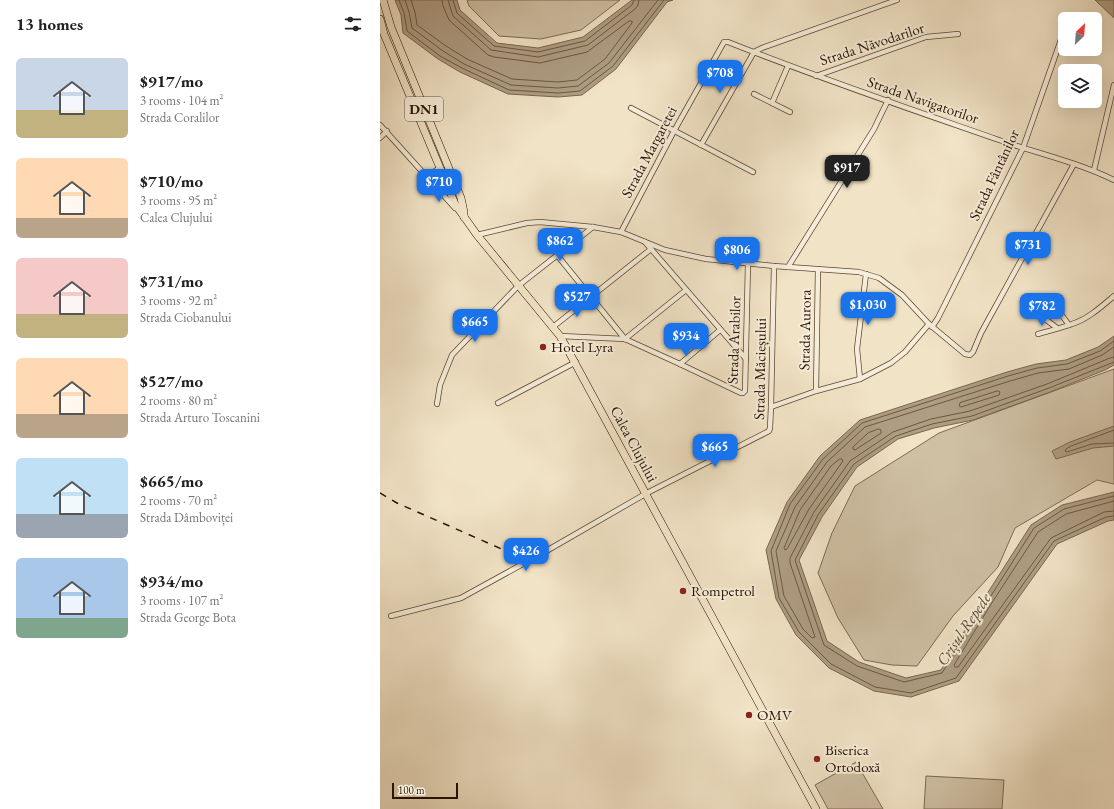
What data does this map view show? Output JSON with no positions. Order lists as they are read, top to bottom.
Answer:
{
  "streets": {
    "main road": ["DN1", "Calea Clujului"],
    "street": [
      "Strada Năvodarilor",
      "Strada Navigatorilor",
      "Strada Margaretei",
      "Strada Fântânilor",
      "Strada Aurora",
      "Strada Arabilor",
      "Strada Măcieșului"
    ]
  },
  "crossings": [
    ["Strada Năvodarilor", "Strada Navigatorilor"],
    ["Strada Navigatorilor", "Strada Margaretei"],
    ["Strada Navigatorilor", "Strada Fântânilor"],
    ["DN1", "Calea Clujului"],
    ["Strada Fântânilor", "Strada Aurora"],
    ["Strada Fântânilor", "Strada Măcieșului"],
    ["Strada Măcieșului", "Calea Clujului"]
  ],
  "water": ["Crișul Repede"],
  "places": [
    "Hotel Lyra",
    "Rompetrol",
    "OMV",
    "Biserica Ortodoxă"
  ],
  "scale_bar": "100 m",
  "north": "top right",
  "page": {
    "heading": "13 homes",
    "list": [
      {
        "name": "$917/mo",
        "note": "3 rooms · 104 m² · Strada Coralilor"
      },
      {
        "name": "$710/mo",
        "note": "3 rooms · 95 m² · Calea Clujului"
      },
      {
        "name": "$731/mo",
        "note": "3 rooms · 92 m² · Strada Ciobanului"
      },
      {
        "name": "$527/mo",
        "note": "2 rooms · 80 m² · Strada Arturo Toscanini"
      },
      {
        "name": "$665/mo",
        "note": "2 rooms · 70 m² · Strada Dâmboviței"
      },
      {
        "name": "$934/mo",
        "note": "3 rooms · 107 m² · Strada George Bota"
      }
    ],
    "price": [
      "$708",
      "$917",
      "$710",
      "$862",
      "$731",
      "$806",
      "$527",
      "$1,030",
      "$782",
      "$665",
      "$934",
      "$665",
      "$426"
    ],
    "scale": "100 m"
  }
}
